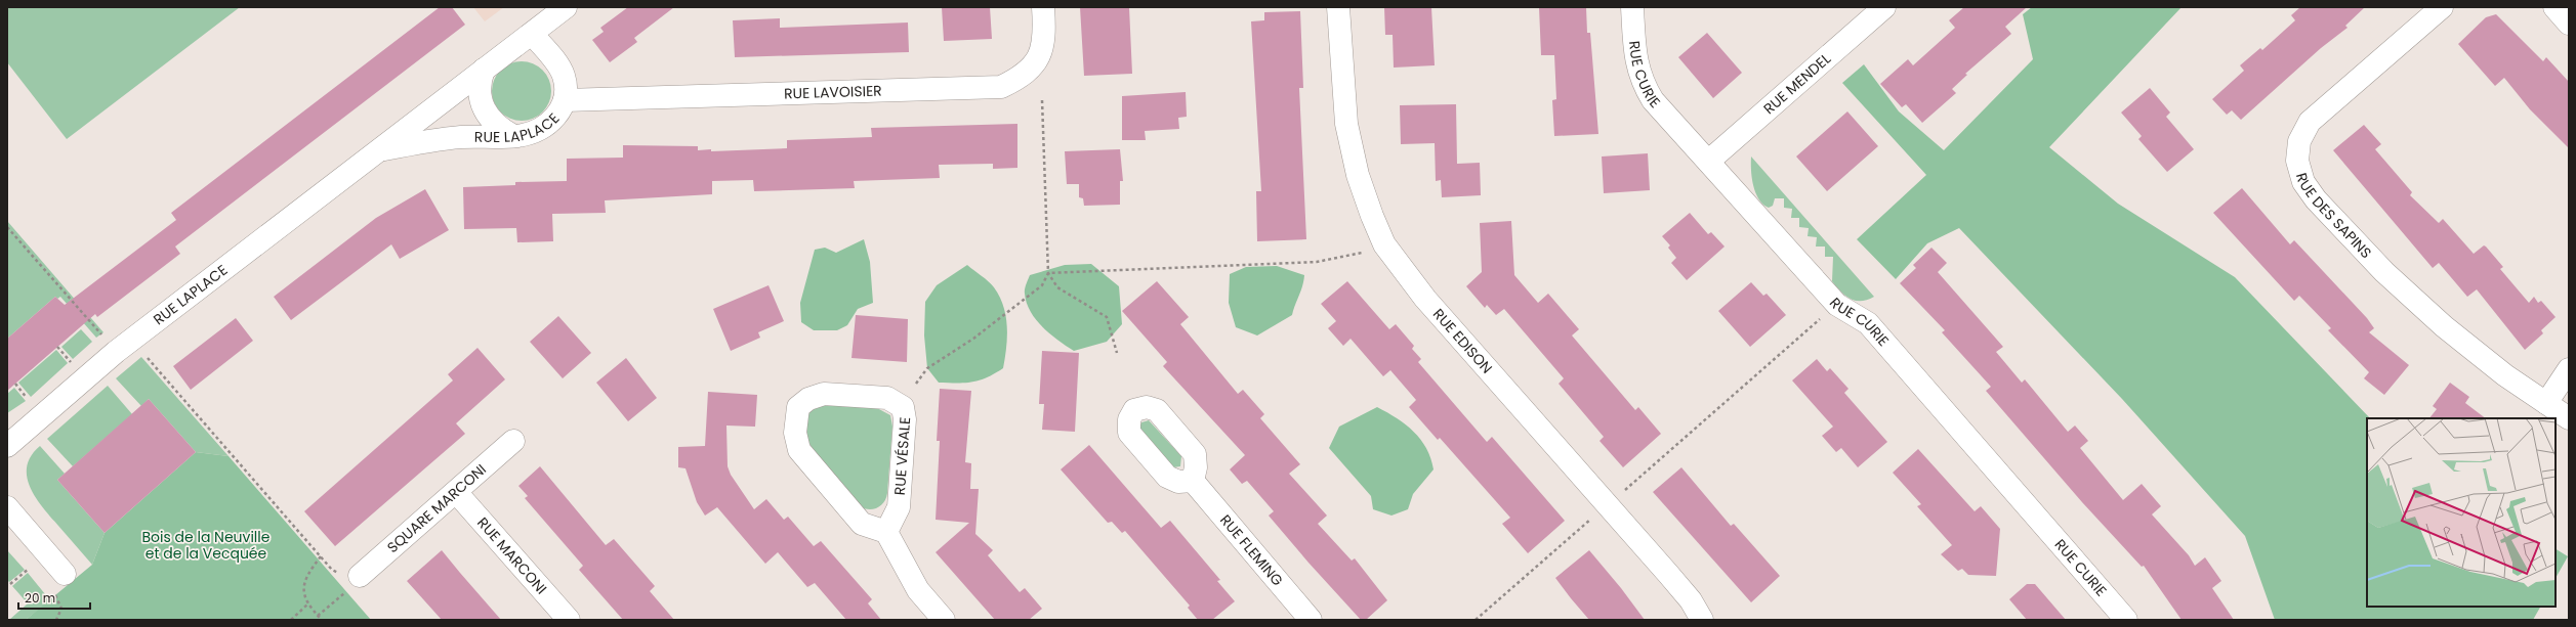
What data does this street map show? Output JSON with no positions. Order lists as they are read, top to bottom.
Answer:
{
  "streets": {
    "street": [
      "RUE CURIE",
      "RUE MENDEL",
      "RUE LAVOISIER",
      "RUE LAPLACE",
      "RUE DES SAPINS",
      "RUE EDISON",
      "RUE VÉSALE",
      "SQUARE MARCONI",
      "RUE FLEMING",
      "RUE MARCONI"
    ]
  },
  "crossings": [
    ["RUE CURIE", "RUE MENDEL"],
    ["RUE LAVOISIER", "RUE LAPLACE"],
    ["SQUARE MARCONI", "RUE MARCONI"]
  ],
  "parks": ["Bois de la Neuville et de la Vecquée"],
  "scale_bar": "20 m"
}
